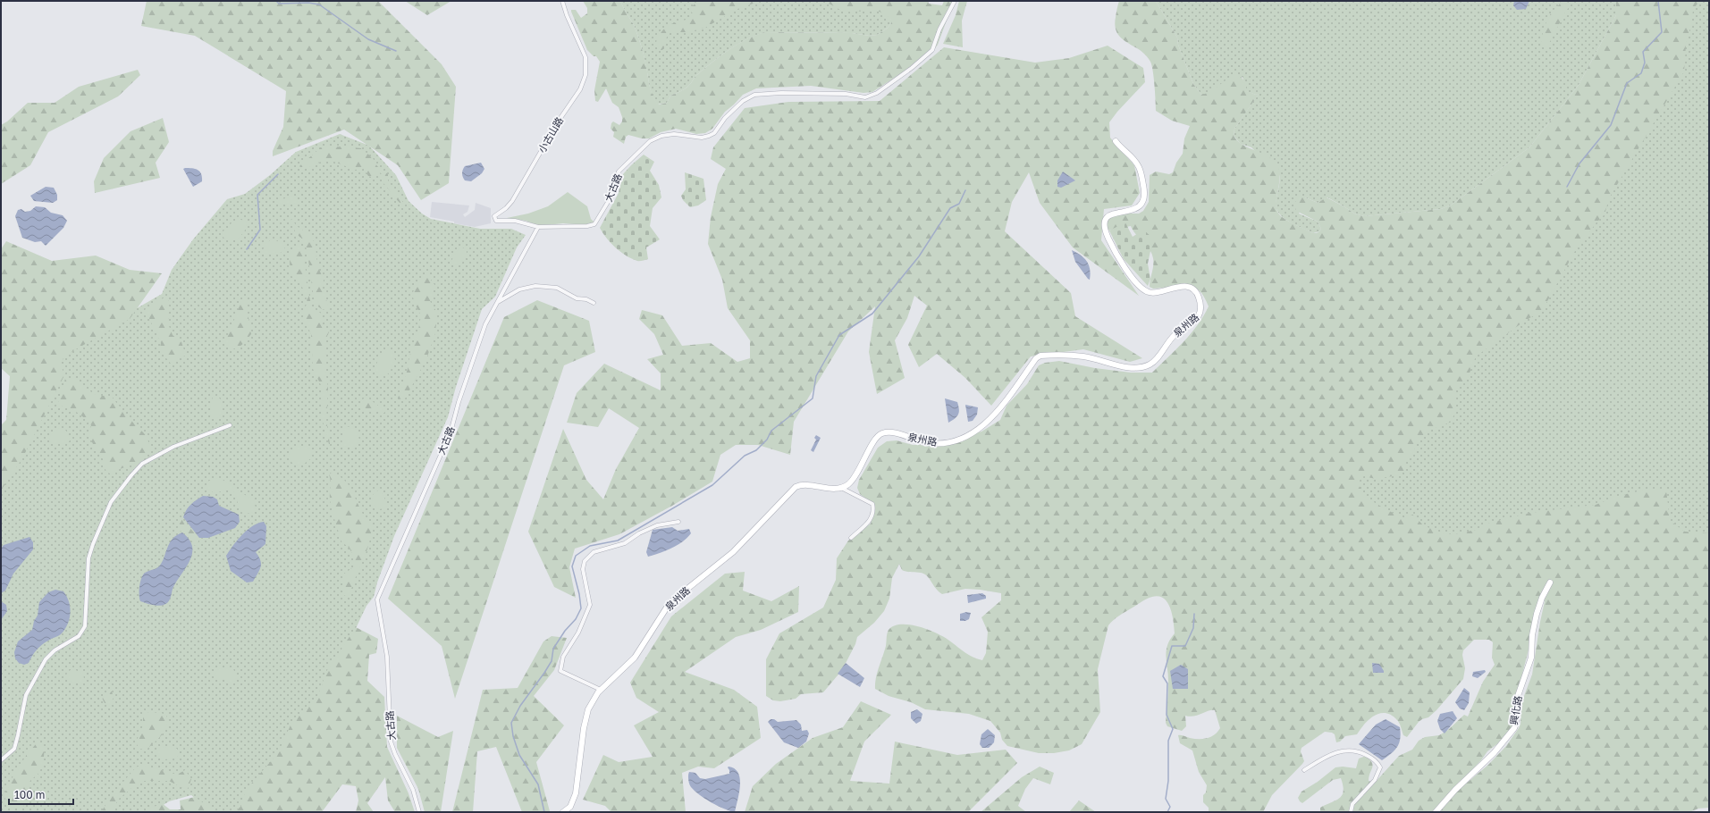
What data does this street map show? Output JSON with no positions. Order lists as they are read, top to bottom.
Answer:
{
  "streets": {
    "street": [
      "小古山路",
      "大古路",
      "泉州路",
      "興化路"
    ]
  },
  "crossings": [
    ["小古山路", "大古路"]
  ],
  "scale_bar": "100 m"
}
